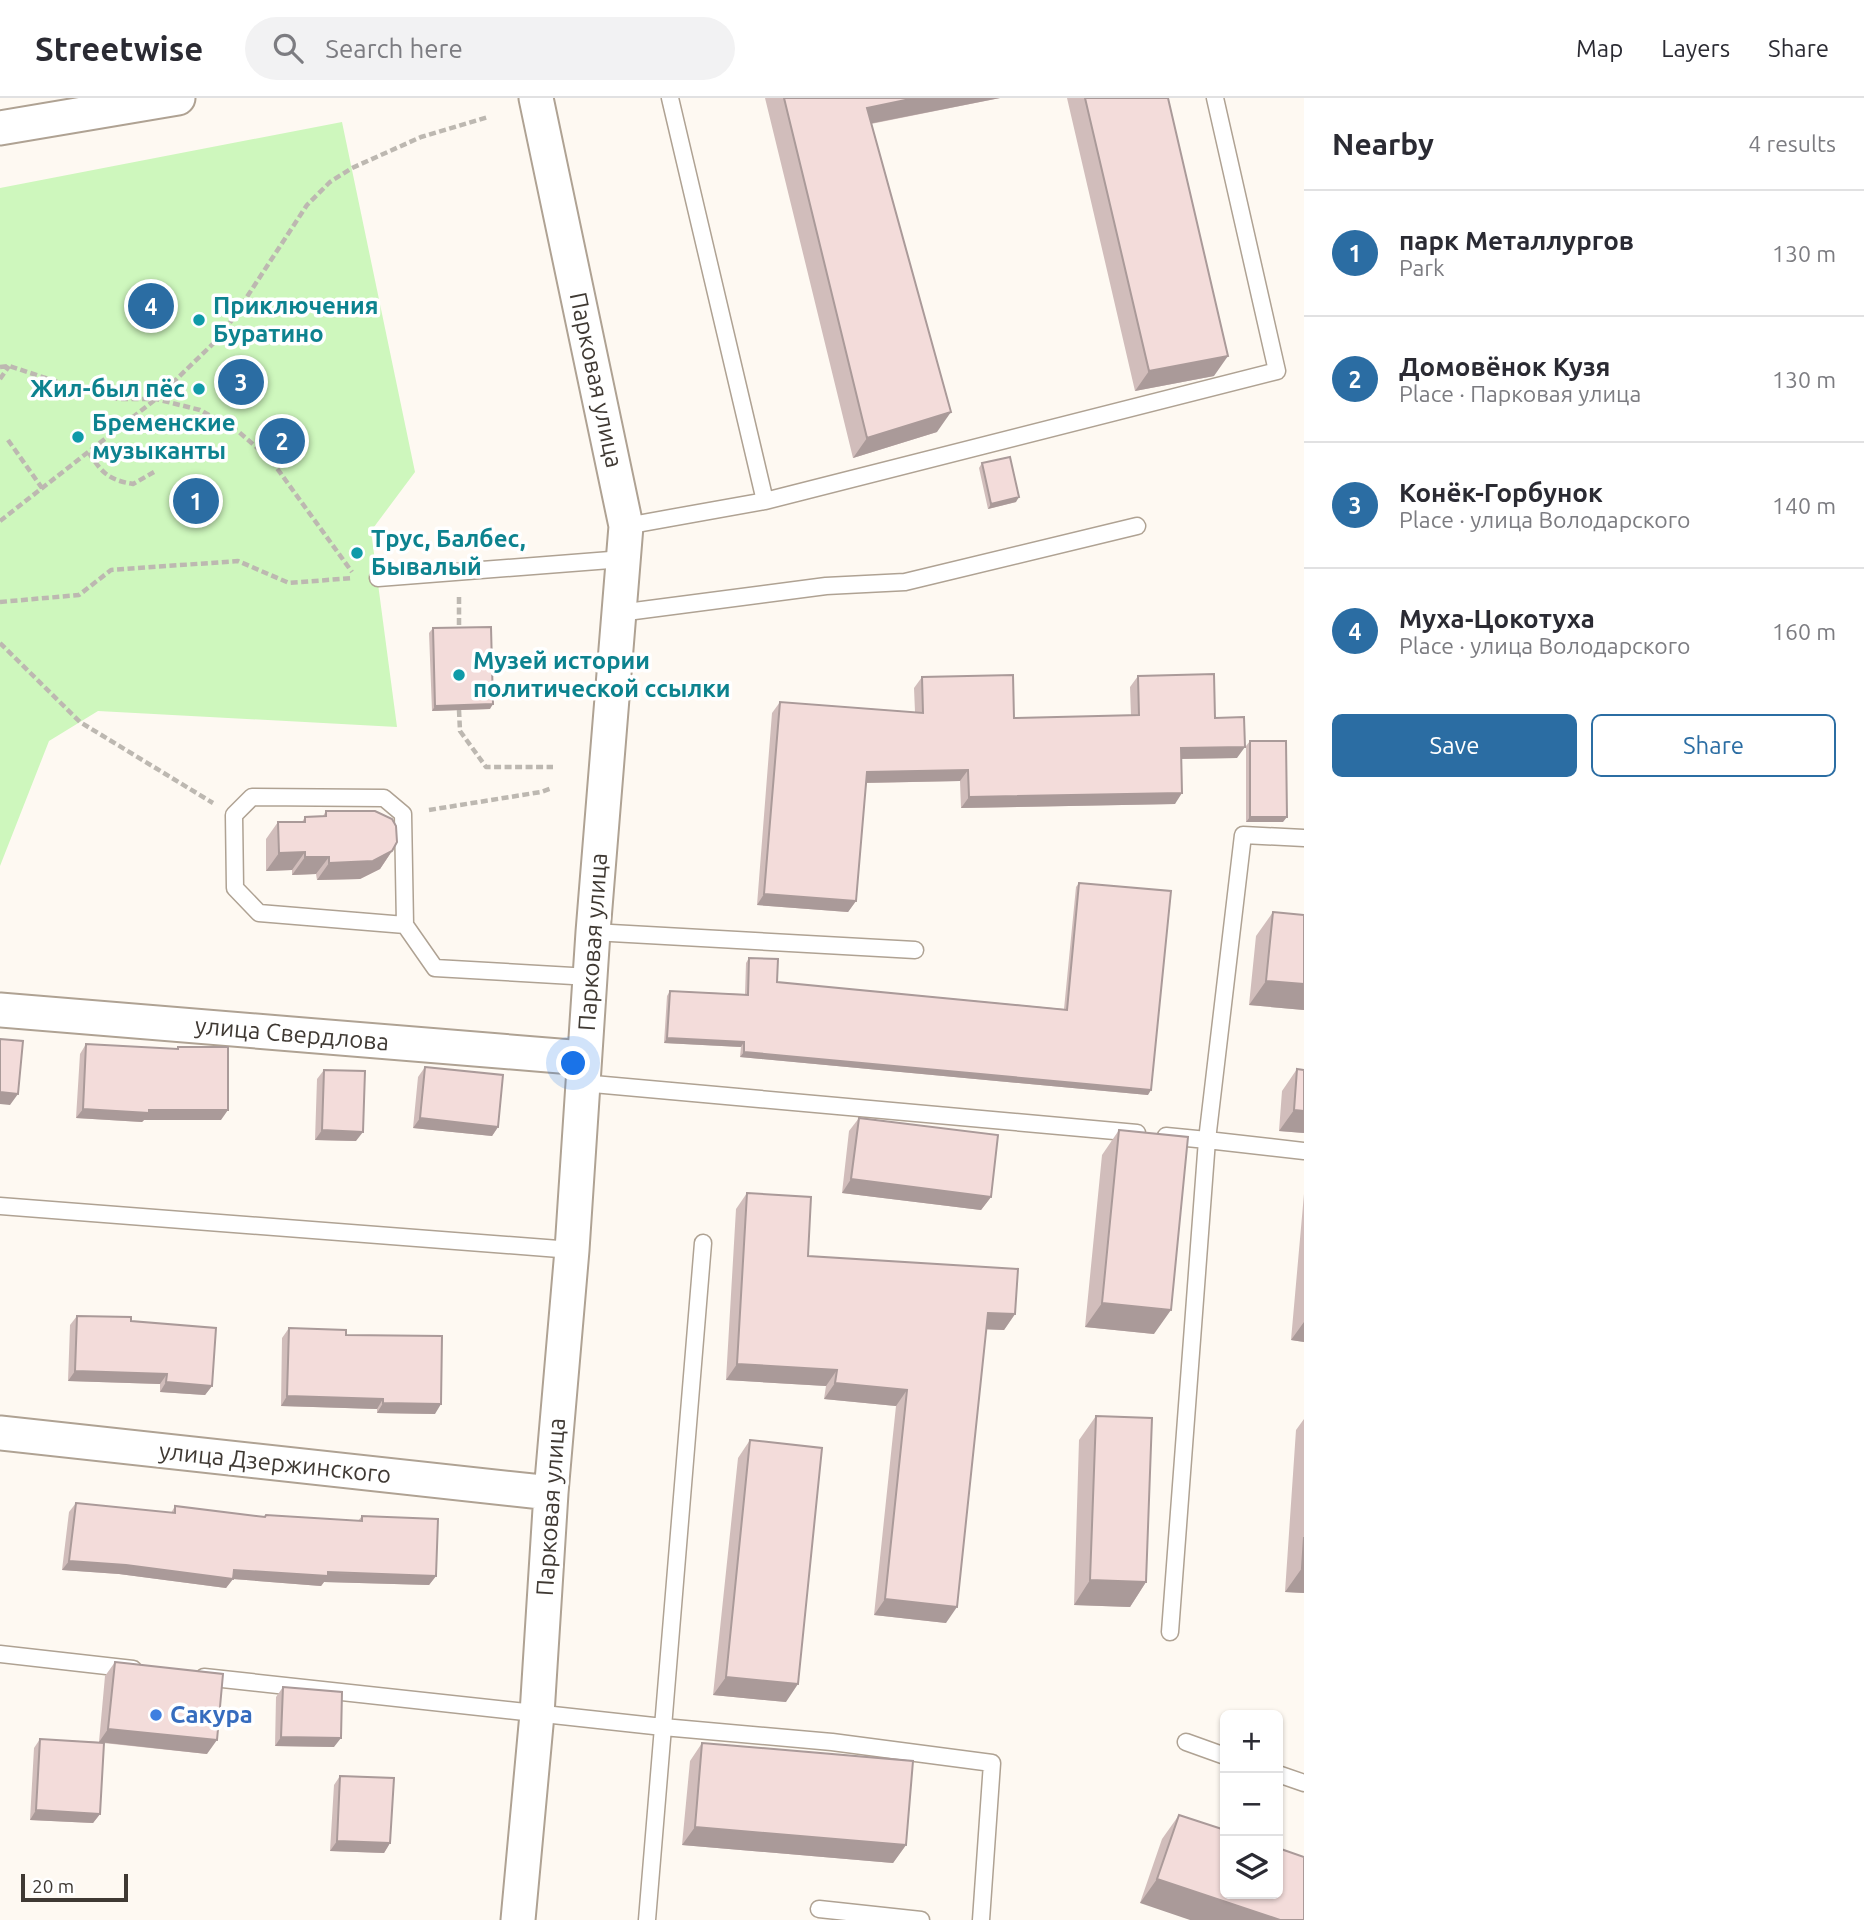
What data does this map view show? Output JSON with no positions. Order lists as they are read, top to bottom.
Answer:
{
  "streets": {
    "street": ["Парковая улица", "улица Свердлова", "улица Дзержинского"]
  },
  "crossings": [
    ["Парковая улица", "улица Свердлова"],
    ["Парковая улица", "улица Дзержинского"]
  ],
  "places": [
    "Приключения Буратино",
    "Жил-был пёс",
    "Бременские музыканты",
    "Трус, Балбес, Бывалый",
    "Музей истории политической ссылки",
    "Сакура"
  ],
  "scale_bar": "20 m",
  "page": {
    "header": "Streetwise",
    "search": "Search here",
    "nav": ["Map", "Layers", "Share"],
    "heading": ["Nearby", "4 results"],
    "list": [
      {
        "mark": "1",
        "name": "парк Металлургов",
        "note": "Park",
        "value": "130 m"
      },
      {
        "mark": "2",
        "name": "Домовёнок Кузя",
        "note": "Place · Парковая улица",
        "value": "130 m"
      },
      {
        "mark": "3",
        "name": "Конёк-Горбунок",
        "note": "Place · улица Володарского",
        "value": "140 m"
      },
      {
        "mark": "4",
        "name": "Муха-Цокотуха",
        "note": "Place · улица Володарского",
        "value": "160 m"
      }
    ],
    "pins": [
      "4",
      "3",
      "2",
      "1"
    ],
    "buttons": ["Save", "Share"],
    "map_buttons": ["+", "−"],
    "scale": "20 m"
  }
}
